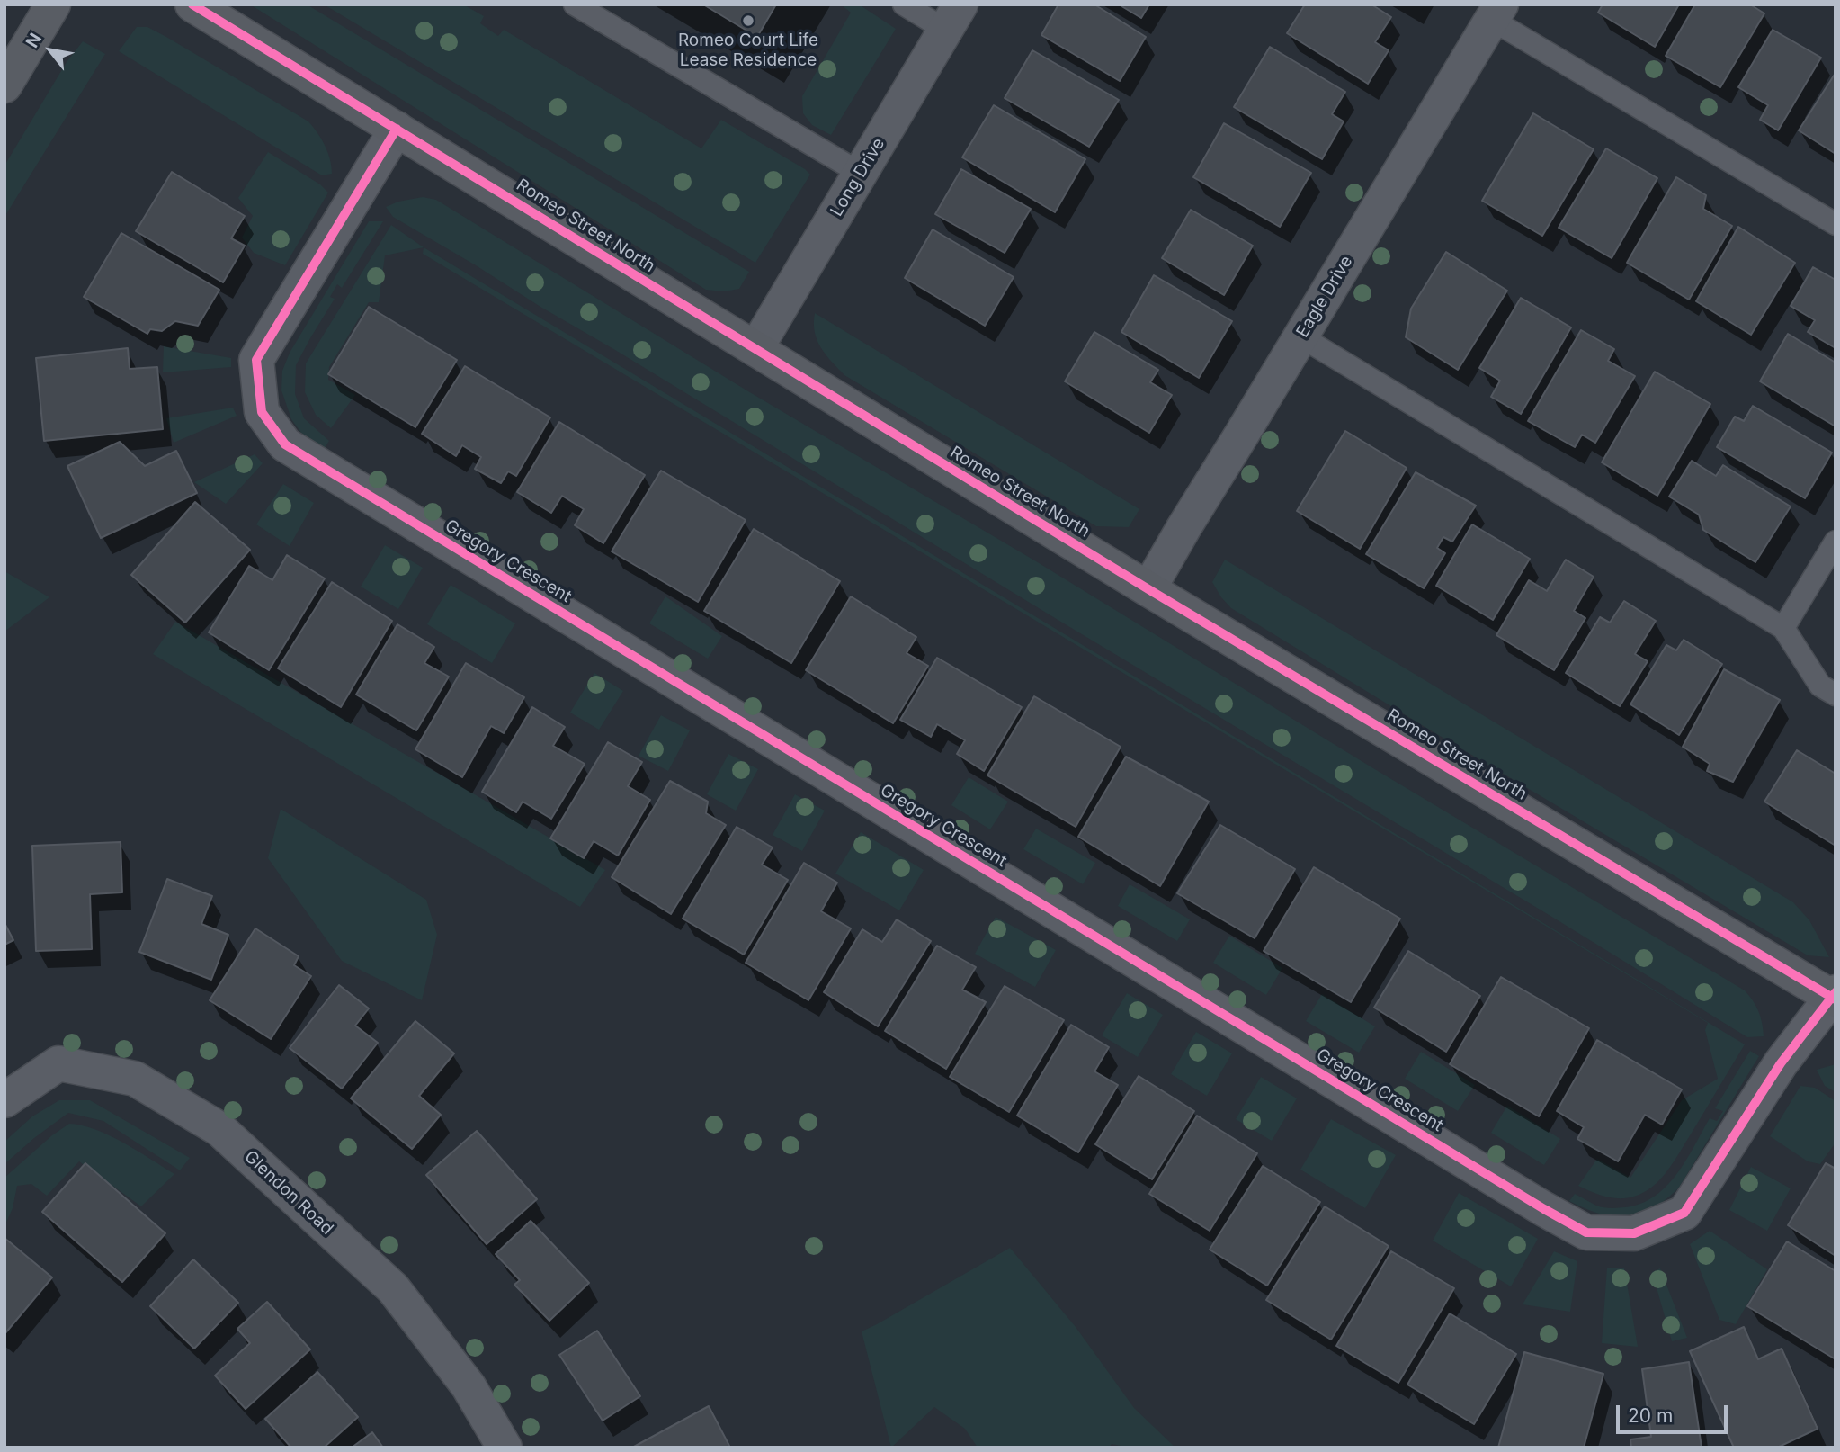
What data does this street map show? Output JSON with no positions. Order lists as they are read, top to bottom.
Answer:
{
  "streets": {
    "main road": ["Romeo Street North"],
    "street": [
      "Long Drive",
      "Eagle Drive",
      "Gregory Crescent",
      "Glendon Road"
    ]
  },
  "crossings": [
    ["Long Drive", "Romeo Street North"],
    ["Romeo Street North", "Eagle Drive"],
    ["Romeo Street North", "Gregory Crescent"]
  ],
  "places": ["Romeo Court Life Lease Residence"],
  "scale_bar": "20 m",
  "north": "top left"
}
